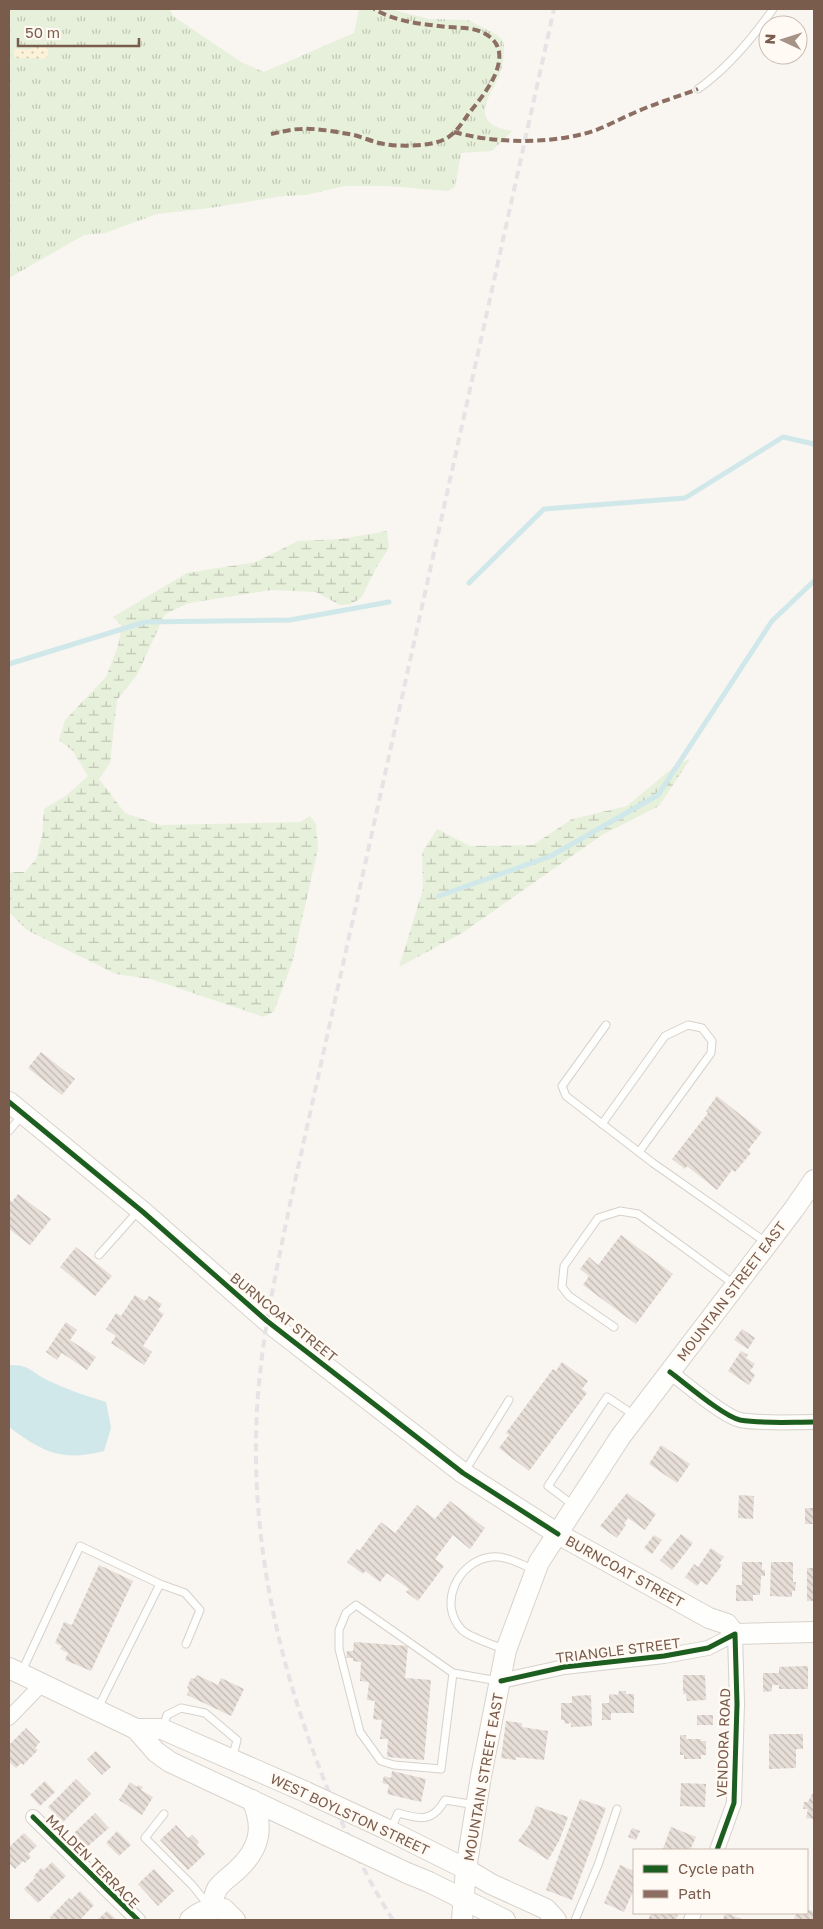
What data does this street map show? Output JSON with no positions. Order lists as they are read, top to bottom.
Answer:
{
  "streets": {
    "main road": ["MOUNTAIN STREET EAST", "BURNCOAT STREET", "WEST BOYLSTON STREET"],
    "street": ["TRIANGLE STREET", "VENDORA ROAD", "MALDEN TERRACE"]
  },
  "crossings": [
    ["MOUNTAIN STREET EAST", "BURNCOAT STREET"],
    ["MOUNTAIN STREET EAST", "TRIANGLE STREET"],
    ["MOUNTAIN STREET EAST", "WEST BOYLSTON STREET"],
    ["BURNCOAT STREET", "TRIANGLE STREET"],
    ["BURNCOAT STREET", "VENDORA ROAD"],
    ["TRIANGLE STREET", "VENDORA ROAD"]
  ],
  "legend": ["Cycle path", "Path"],
  "scale_bar": "50 m",
  "north": "left"
}
